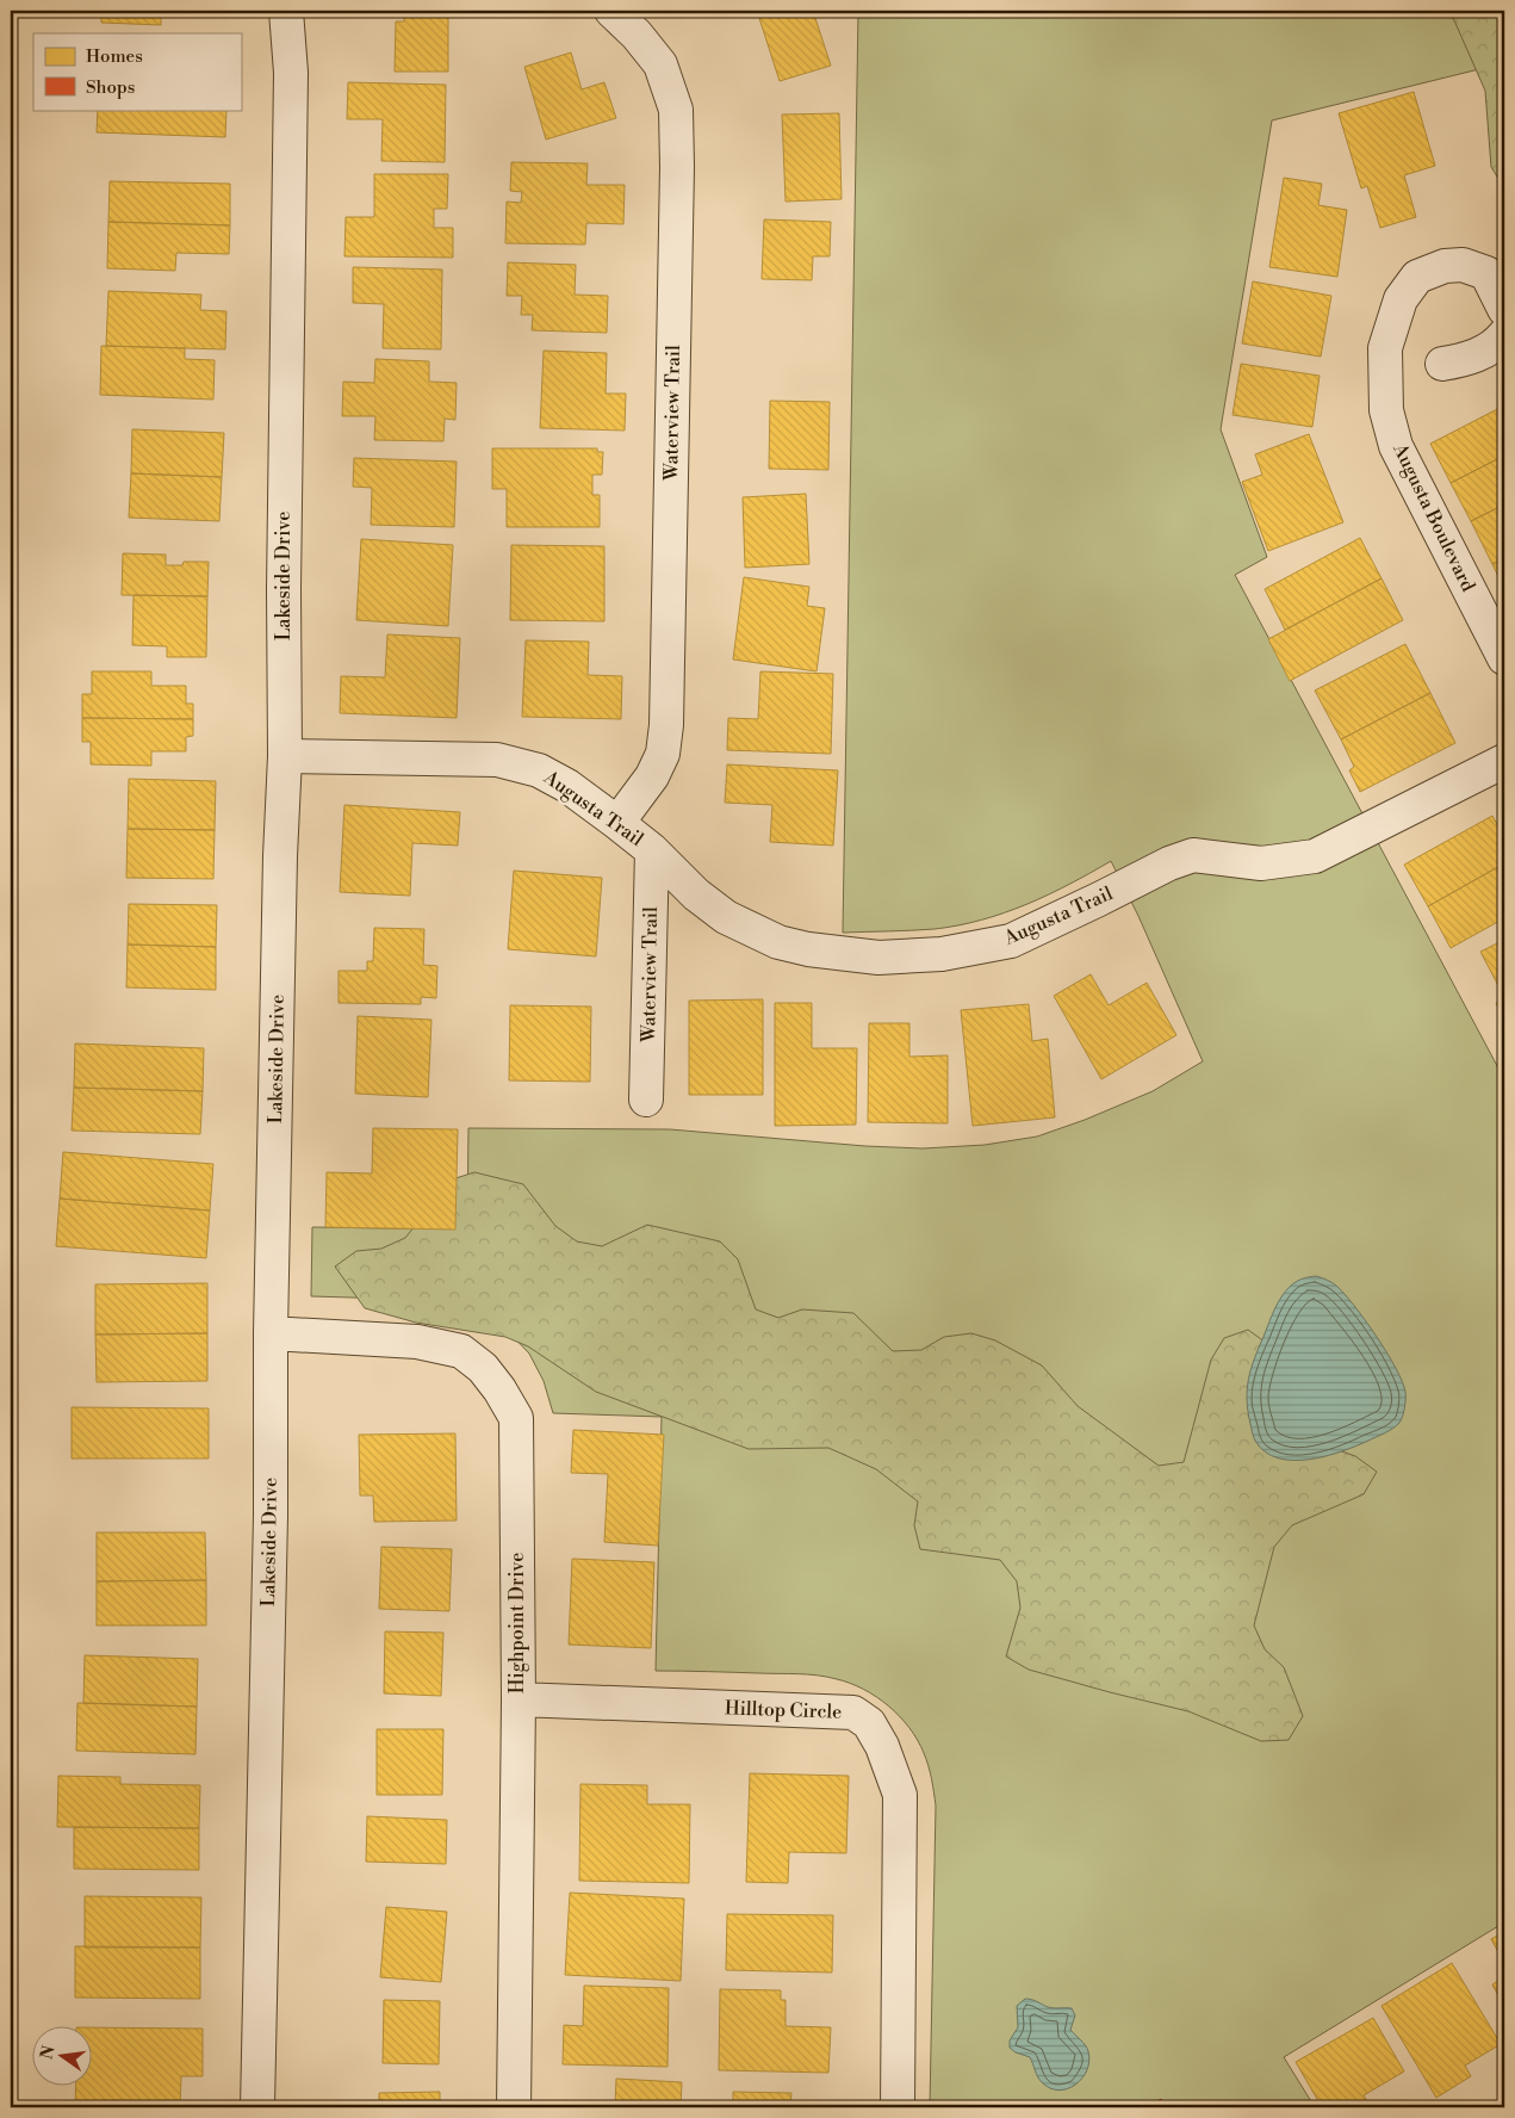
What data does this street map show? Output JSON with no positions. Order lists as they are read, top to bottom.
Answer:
{
  "streets": {
    "street": [
      "Waterview Trail",
      "Augusta Boulevard",
      "Lakeside Drive",
      "Augusta Trail",
      "Highpoint Drive",
      "Hilltop Circle"
    ]
  },
  "crossings": [
    ["Waterview Trail", "Augusta Trail"],
    ["Lakeside Drive", "Augusta Trail"],
    ["Lakeside Drive", "Highpoint Drive"],
    ["Highpoint Drive", "Hilltop Circle"]
  ],
  "legend": ["Homes", "Shops"],
  "north": "left"
}
